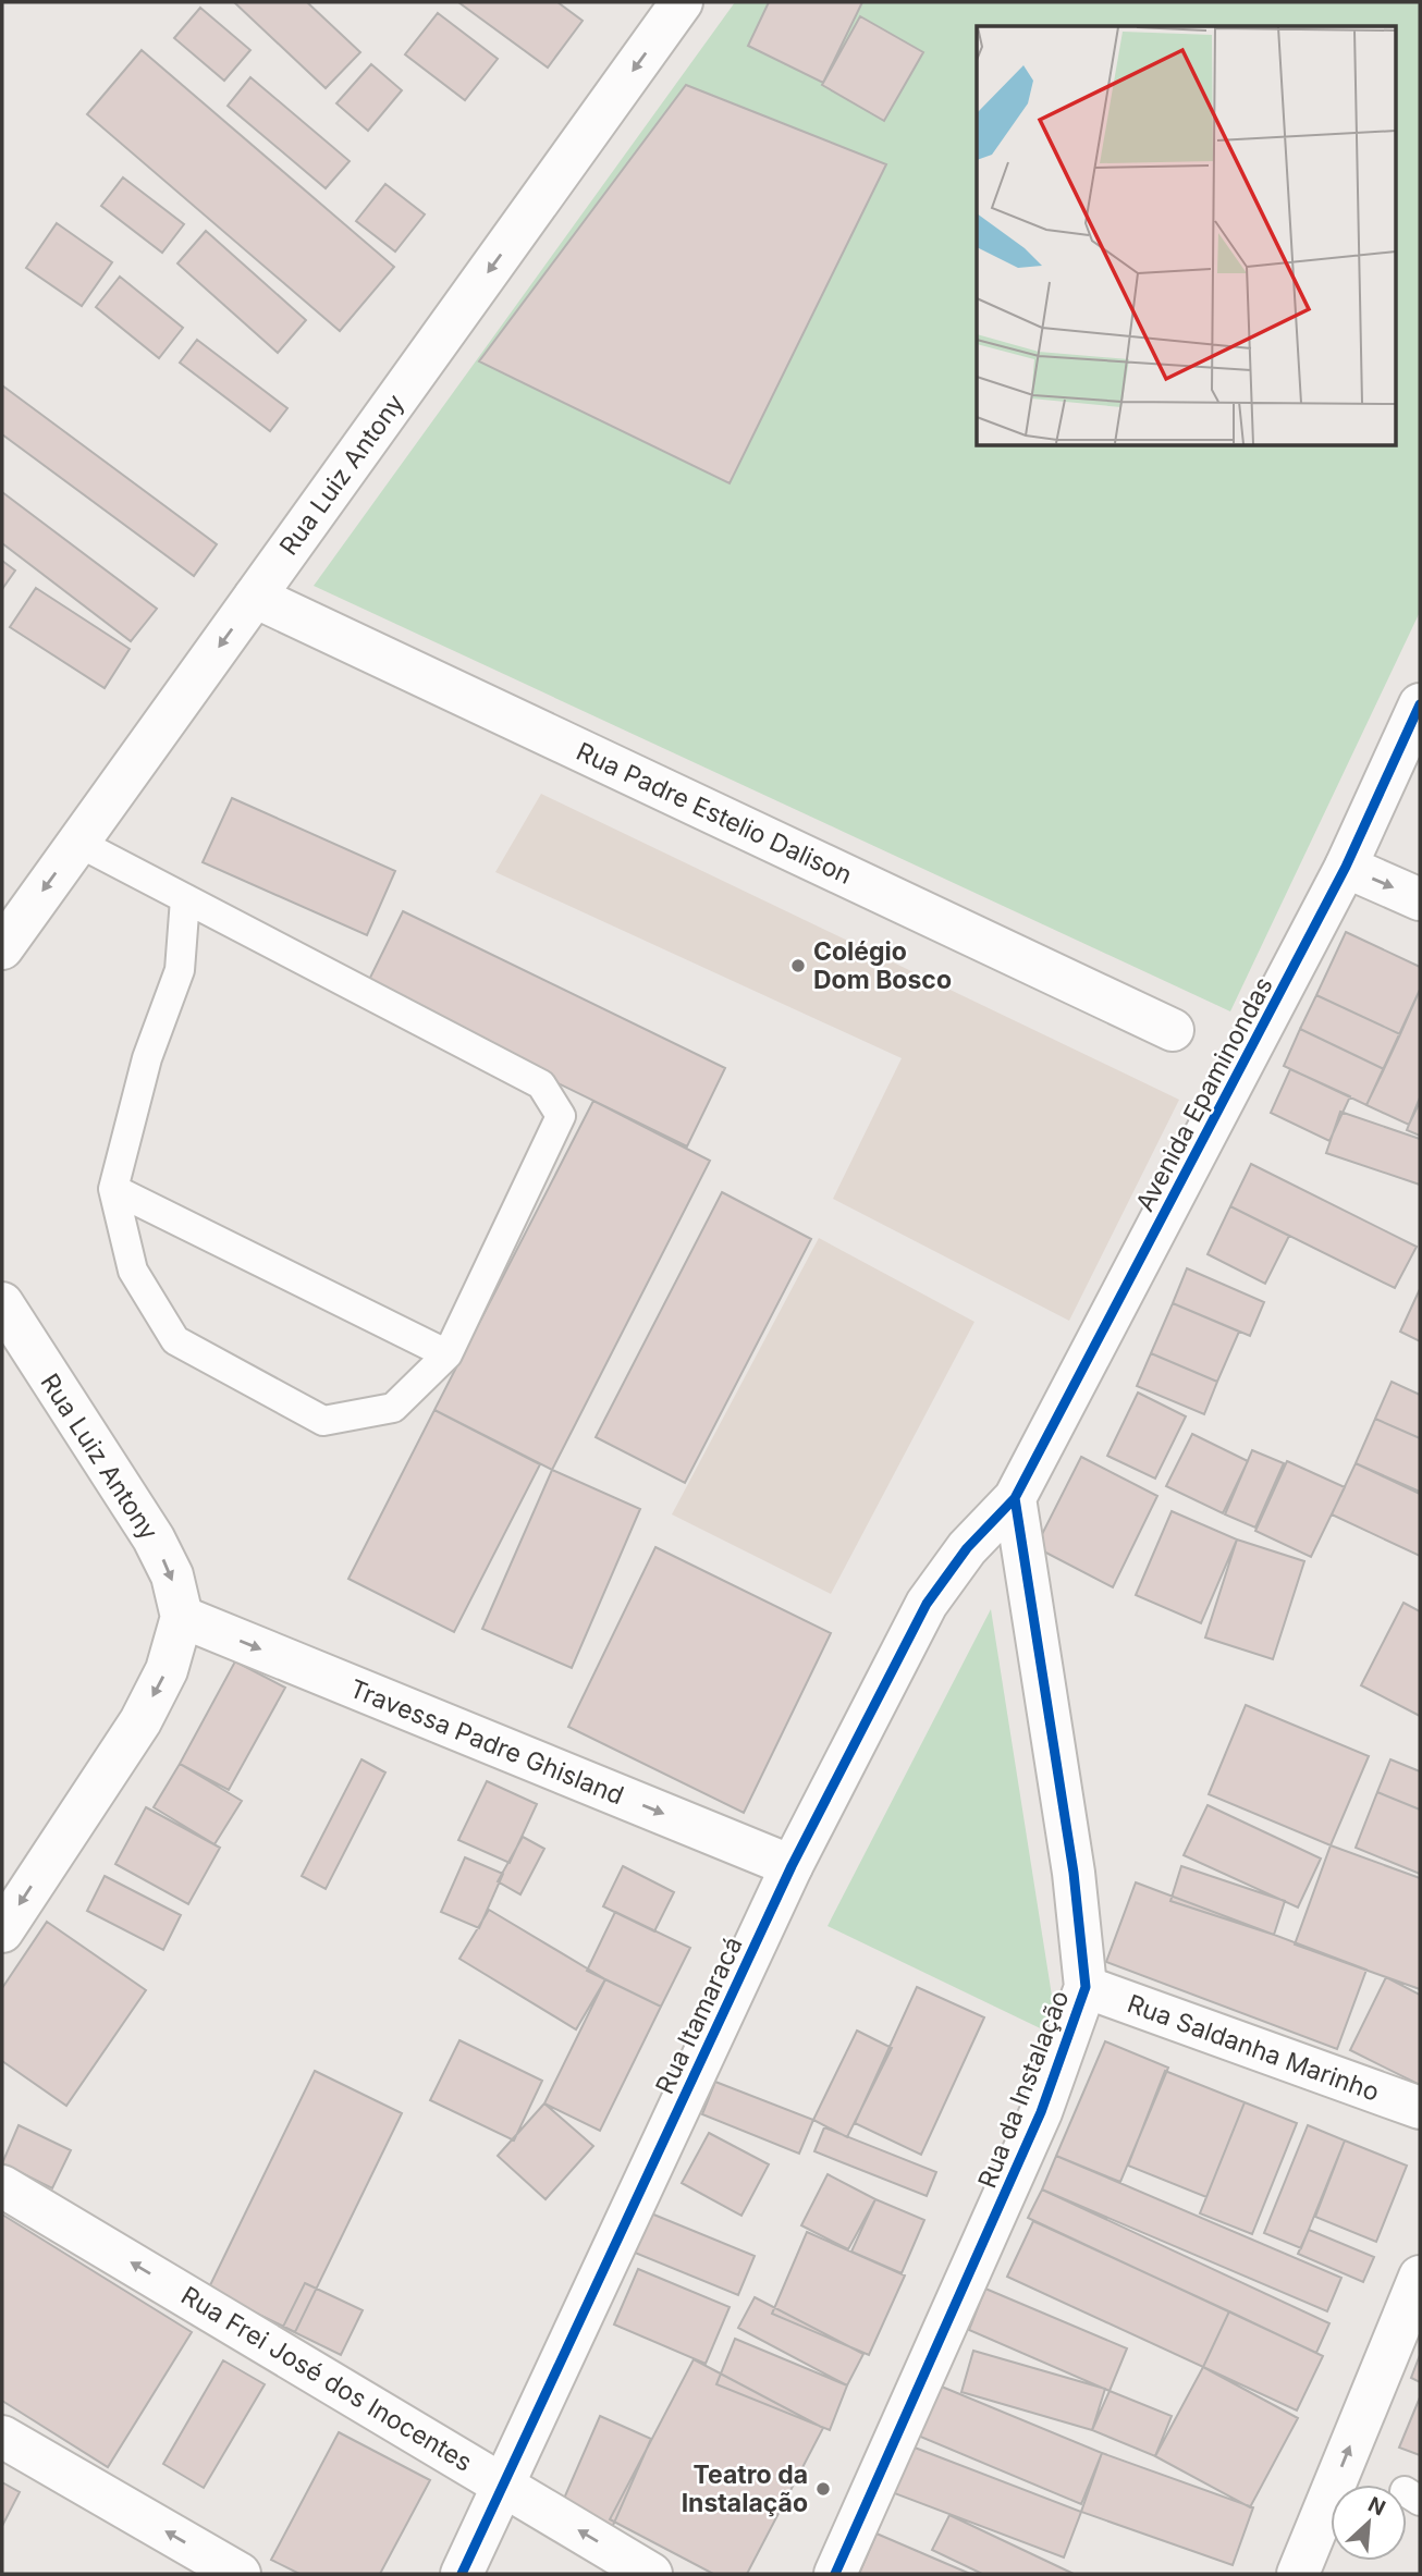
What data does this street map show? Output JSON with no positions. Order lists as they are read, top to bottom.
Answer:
{
  "streets": {
    "street": [
      "Rua Luiz Antony",
      "Rua Padre Estelio Dalison",
      "Avenida Epaminondas",
      "Travessa Padre Ghisland",
      "Rua Itamaracá",
      "Rua Saldanha Marinho",
      "Rua da Instalação",
      "Rua Frei José dos Inocentes"
    ]
  },
  "crossings": [
    ["Rua Luiz Antony", "Rua Padre Estelio Dalison"],
    ["Rua Luiz Antony", "Travessa Padre Ghisland"],
    ["Avenida Epaminondas", "Rua Itamaracá"],
    ["Avenida Epaminondas", "Rua da Instalação"],
    ["Travessa Padre Ghisland", "Rua Itamaracá"],
    ["Rua Itamaracá", "Rua da Instalação"],
    ["Rua Itamaracá", "Rua Frei José dos Inocentes"],
    ["Rua Saldanha Marinho", "Rua da Instalação"]
  ],
  "one_way": ["Rua Luiz Antony", "Travessa Padre Ghisland"],
  "places": ["Colégio Dom Bosco", "Teatro da Instalação"],
  "north": "top right"
}
